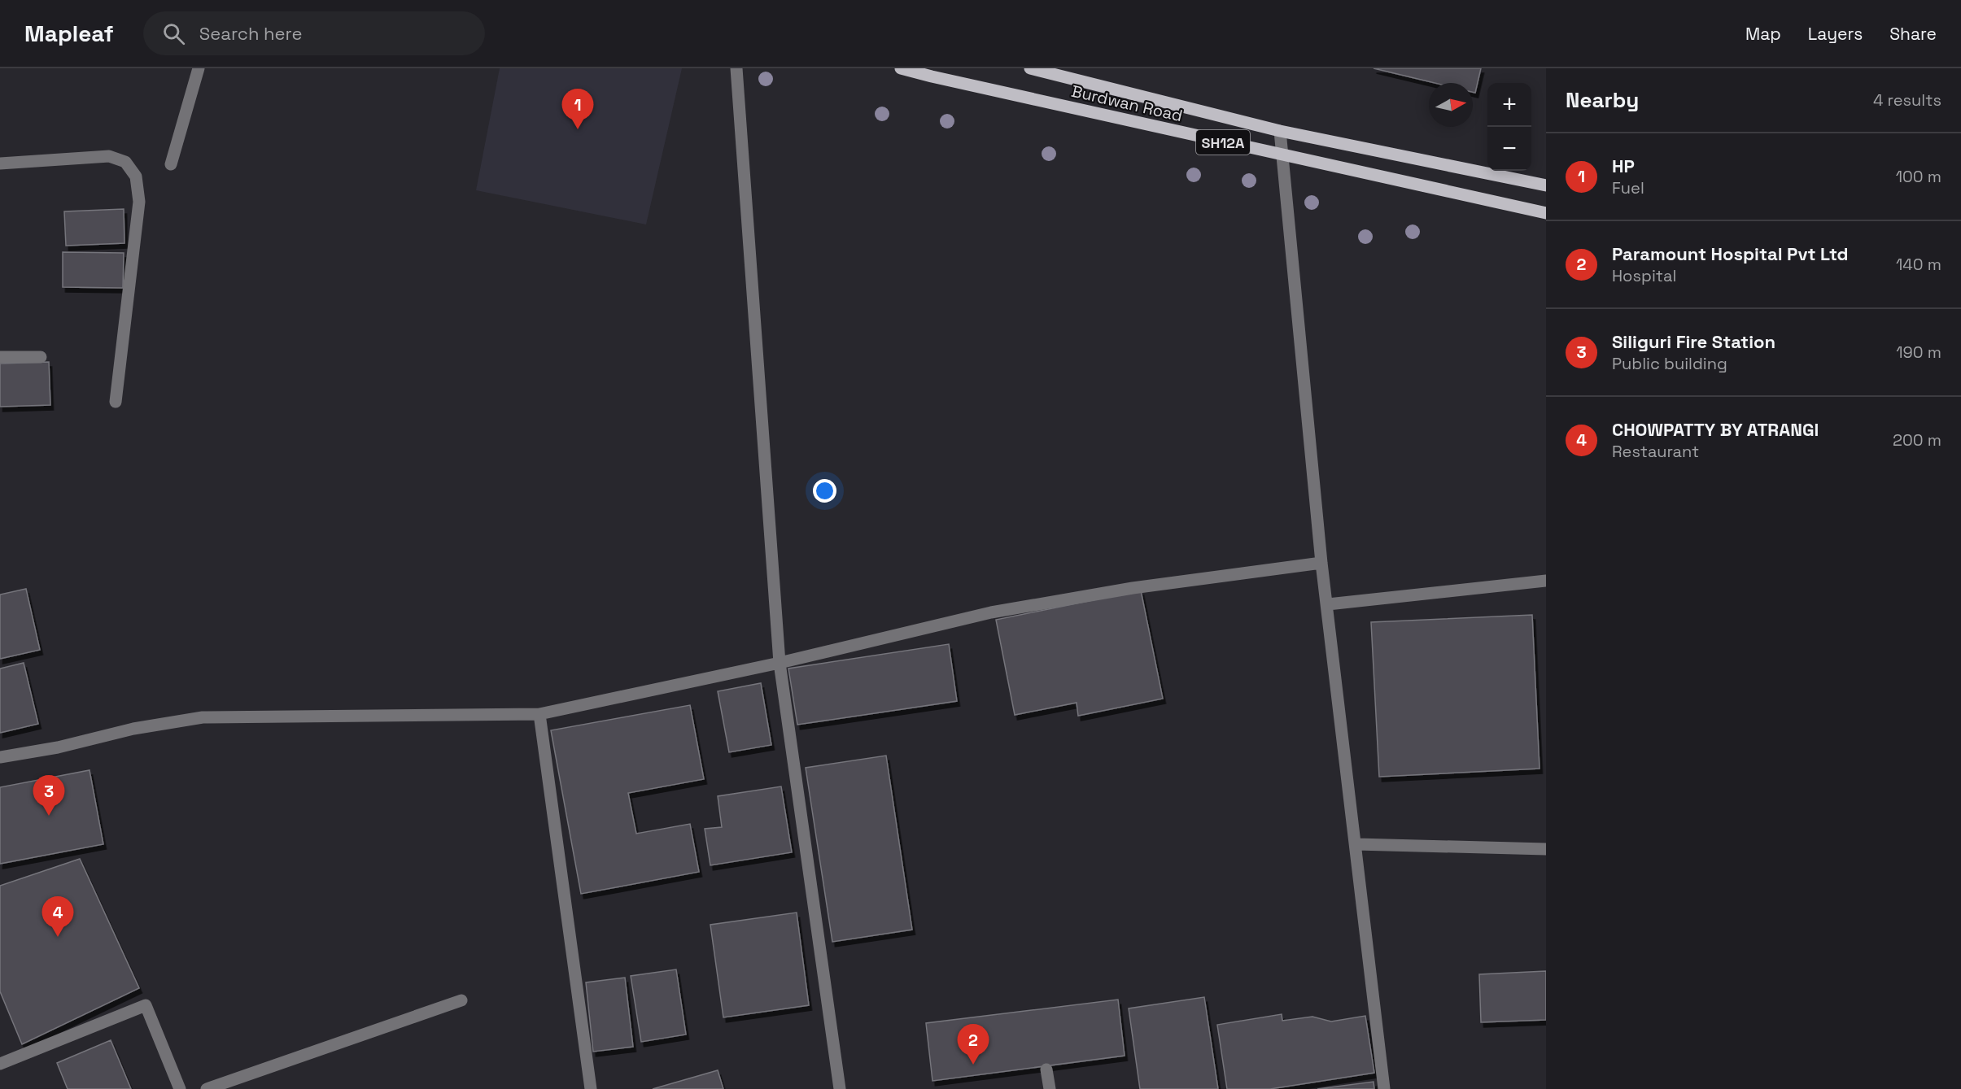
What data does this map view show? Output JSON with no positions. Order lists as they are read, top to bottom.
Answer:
{
  "streets": {
    "main road": ["Burdwan Road", "SH12A"]
  },
  "north": "right",
  "page": {
    "header": "Mapleaf",
    "search": "Search here",
    "nav": ["Map", "Layers", "Share"],
    "heading": ["Nearby", "4 results"],
    "map_buttons": ["+", "−"],
    "pins": [
      "1",
      "3",
      "4",
      "2"
    ],
    "list": [
      {
        "mark": "1",
        "name": "HP",
        "note": "Fuel",
        "value": "100 m"
      },
      {
        "mark": "2",
        "name": "Paramount Hospital Pvt Ltd",
        "note": "Hospital",
        "value": "140 m"
      },
      {
        "mark": "3",
        "name": "Siliguri Fire Station",
        "note": "Public building",
        "value": "190 m"
      },
      {
        "mark": "4",
        "name": "CHOWPATTY BY ATRANGI",
        "note": "Restaurant",
        "value": "200 m"
      }
    ]
  }
}
